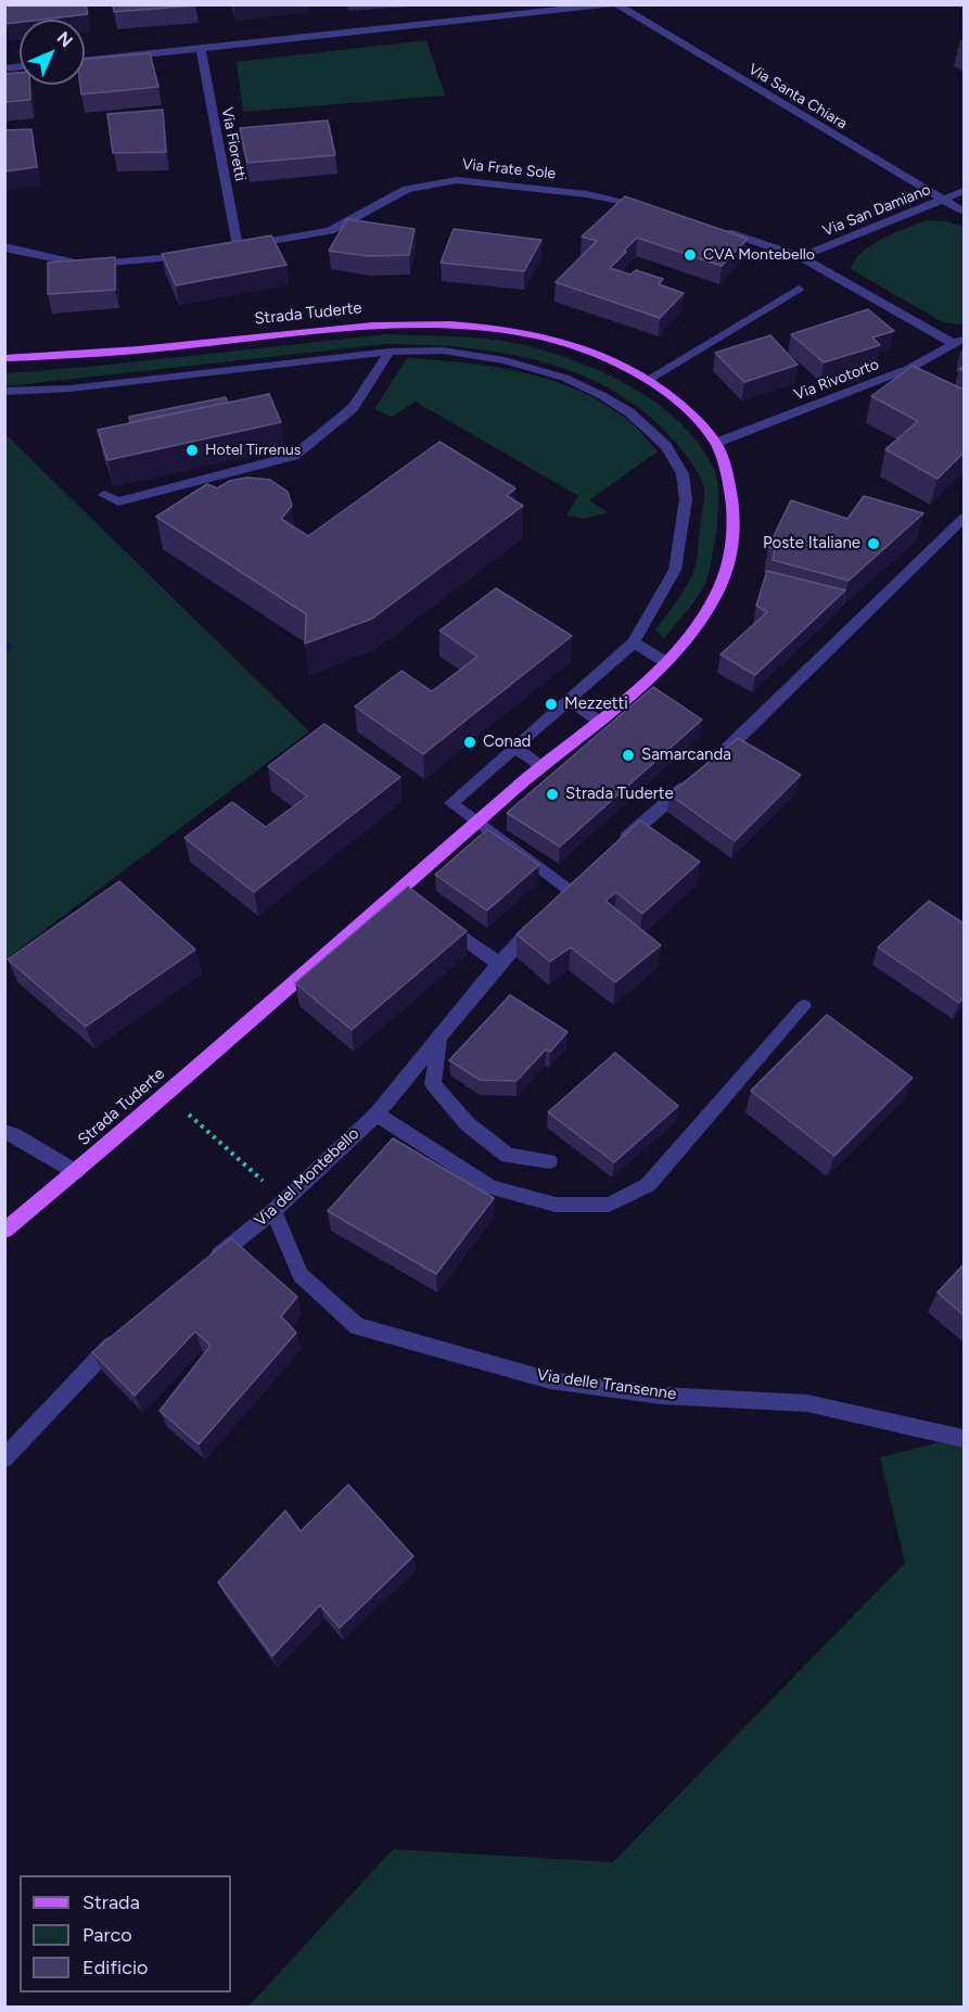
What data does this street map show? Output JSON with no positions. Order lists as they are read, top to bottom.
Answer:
{
  "streets": {
    "main road": ["Strada Tuderte"],
    "street": [
      "Via Santa Chiara",
      "Via Fioretti",
      "Via Frate Sole",
      "Via San Damiano",
      "Via Rivotorto",
      "Via del Montebello",
      "Via delle Transenne"
    ]
  },
  "crossings": [
    ["Via Santa Chiara", "Via San Damiano"],
    ["Via Fioretti", "Via Frate Sole"],
    ["Strada Tuderte", "Via Rivotorto"],
    ["Via del Montebello", "Via delle Transenne"]
  ],
  "places": [
    "CVA Montebello",
    "Hotel Tirrenus",
    "Poste Italiane",
    "Mezzetti",
    "Conad",
    "Samarcanda",
    "Strada Tuderte"
  ],
  "legend": ["Strada", "Parco", "Edificio"],
  "north": "top right"
}
